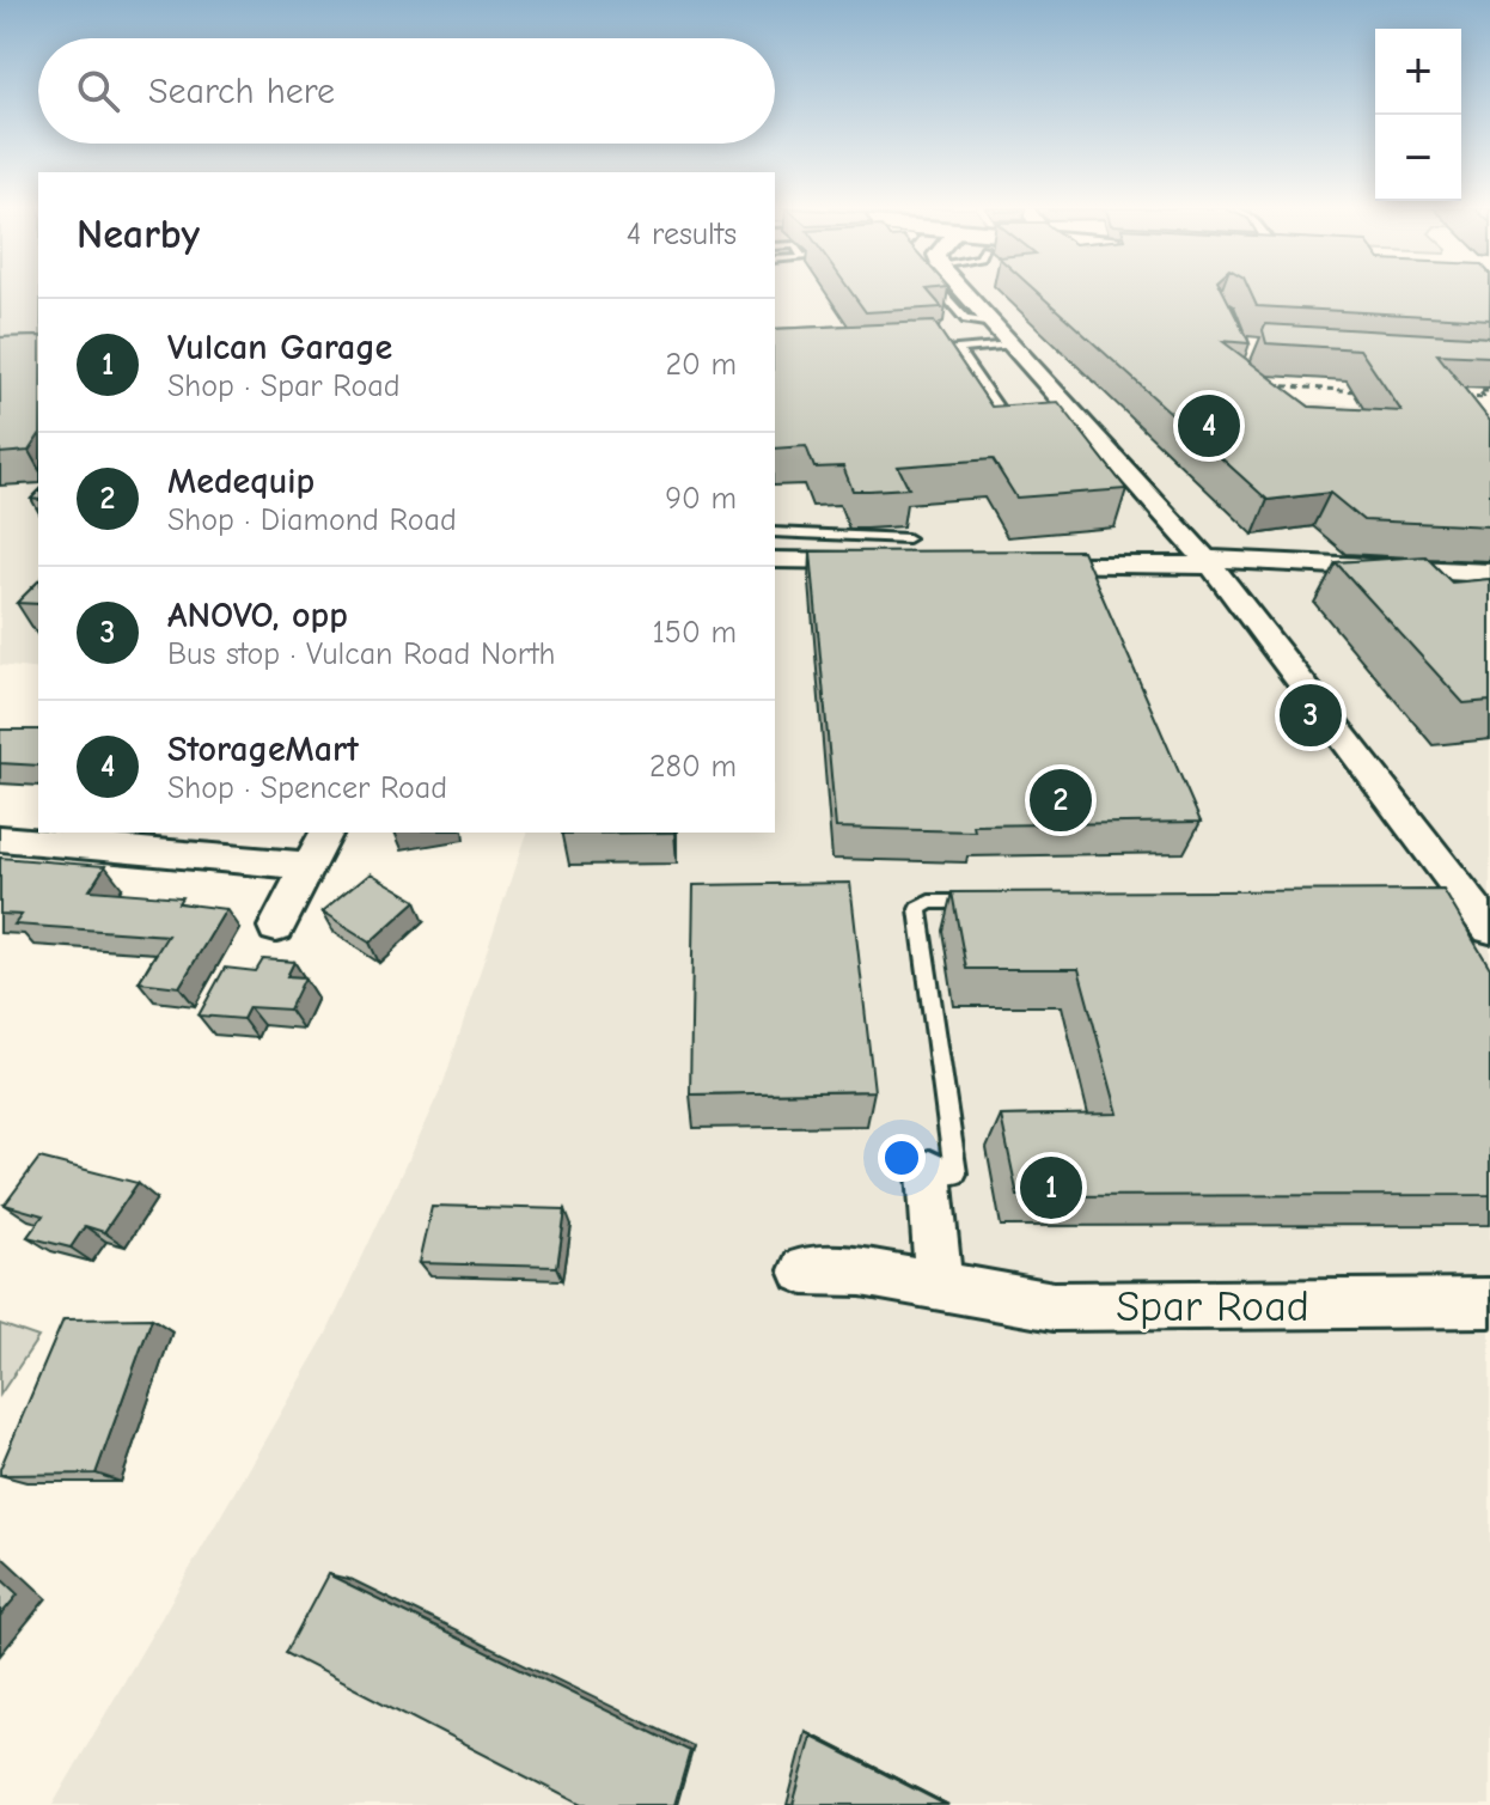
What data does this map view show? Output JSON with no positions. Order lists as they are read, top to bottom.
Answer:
{
  "streets": {
    "street": ["Spar Road"]
  },
  "page": {
    "map_buttons": ["+", "−"],
    "search": "Search here",
    "heading": ["Nearby", "4 results"],
    "list": [
      {
        "mark": "1",
        "name": "Vulcan Garage",
        "note": "Shop · Spar Road",
        "value": "20 m"
      },
      {
        "mark": "2",
        "name": "Medequip",
        "note": "Shop · Diamond Road",
        "value": "90 m"
      },
      {
        "mark": "3",
        "name": "ANOVO, opp",
        "note": "Bus stop · Vulcan Road North",
        "value": "150 m"
      },
      {
        "mark": "4",
        "name": "StorageMart",
        "note": "Shop · Spencer Road",
        "value": "280 m"
      }
    ],
    "pins": [
      "4",
      "3",
      "2",
      "1"
    ]
  }
}
